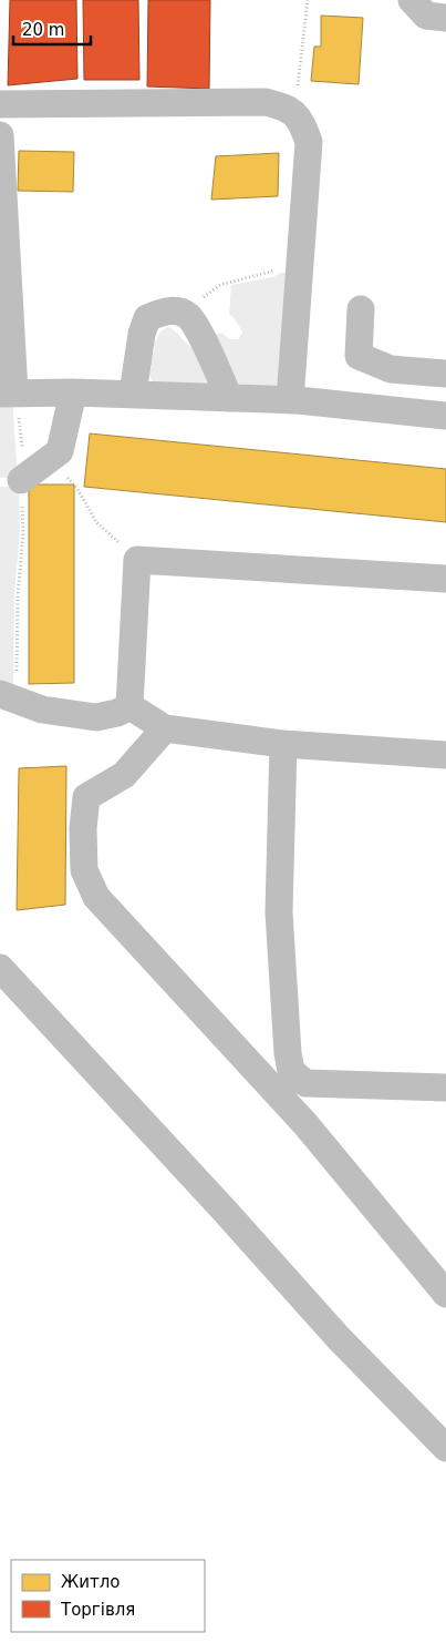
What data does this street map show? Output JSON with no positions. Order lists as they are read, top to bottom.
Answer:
{
  "legend": ["Житло", "Торгівля"],
  "scale_bar": "20 m"
}
